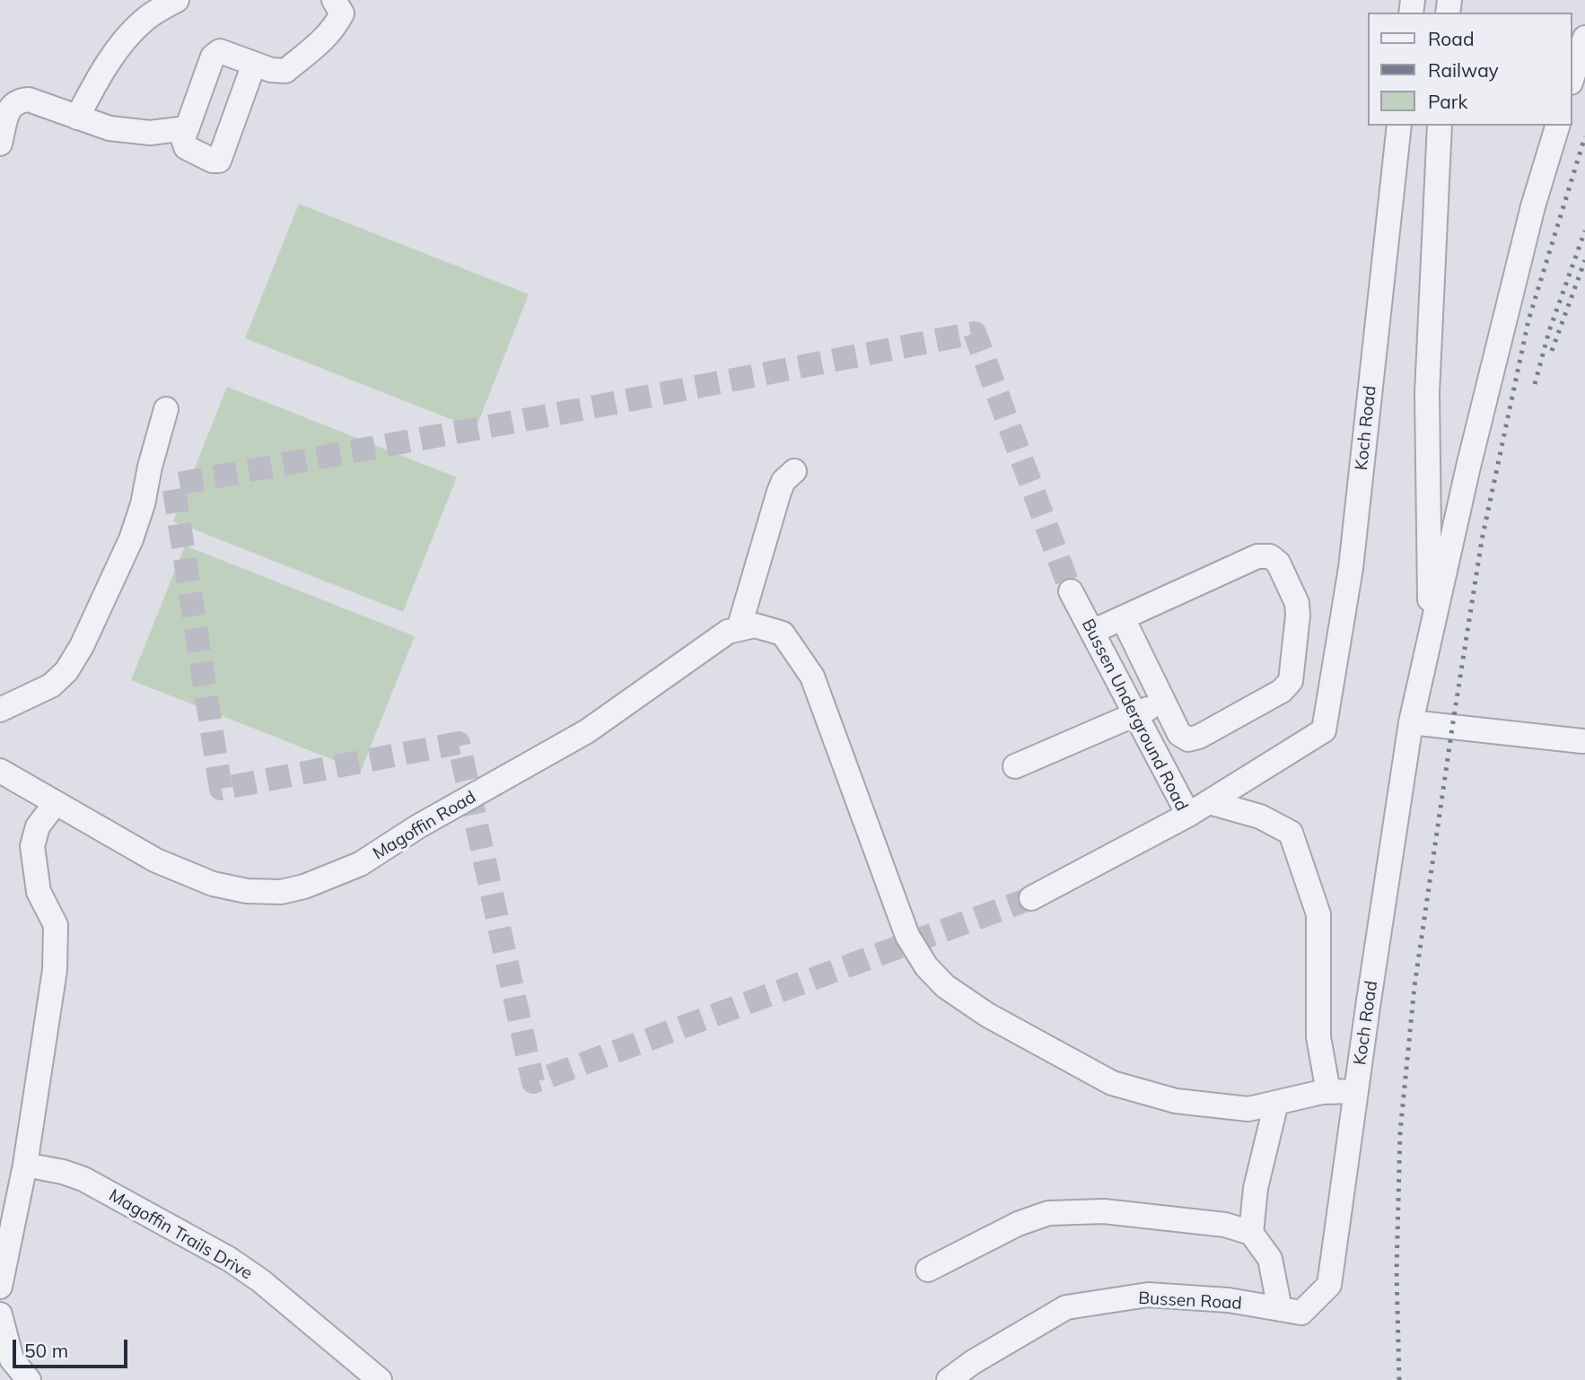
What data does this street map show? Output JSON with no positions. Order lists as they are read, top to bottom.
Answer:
{
  "streets": {
    "street": [
      "Koch Road",
      "Bussen Underground Road",
      "Magoffin Road",
      "Magoffin Trails Drive",
      "Bussen Road"
    ]
  },
  "crossings": [
    ["Koch Road", "Magoffin Road"],
    ["Koch Road", "Bussen Road"]
  ],
  "legend": ["Road", "Railway", "Park"],
  "scale_bar": "50 m"
}
